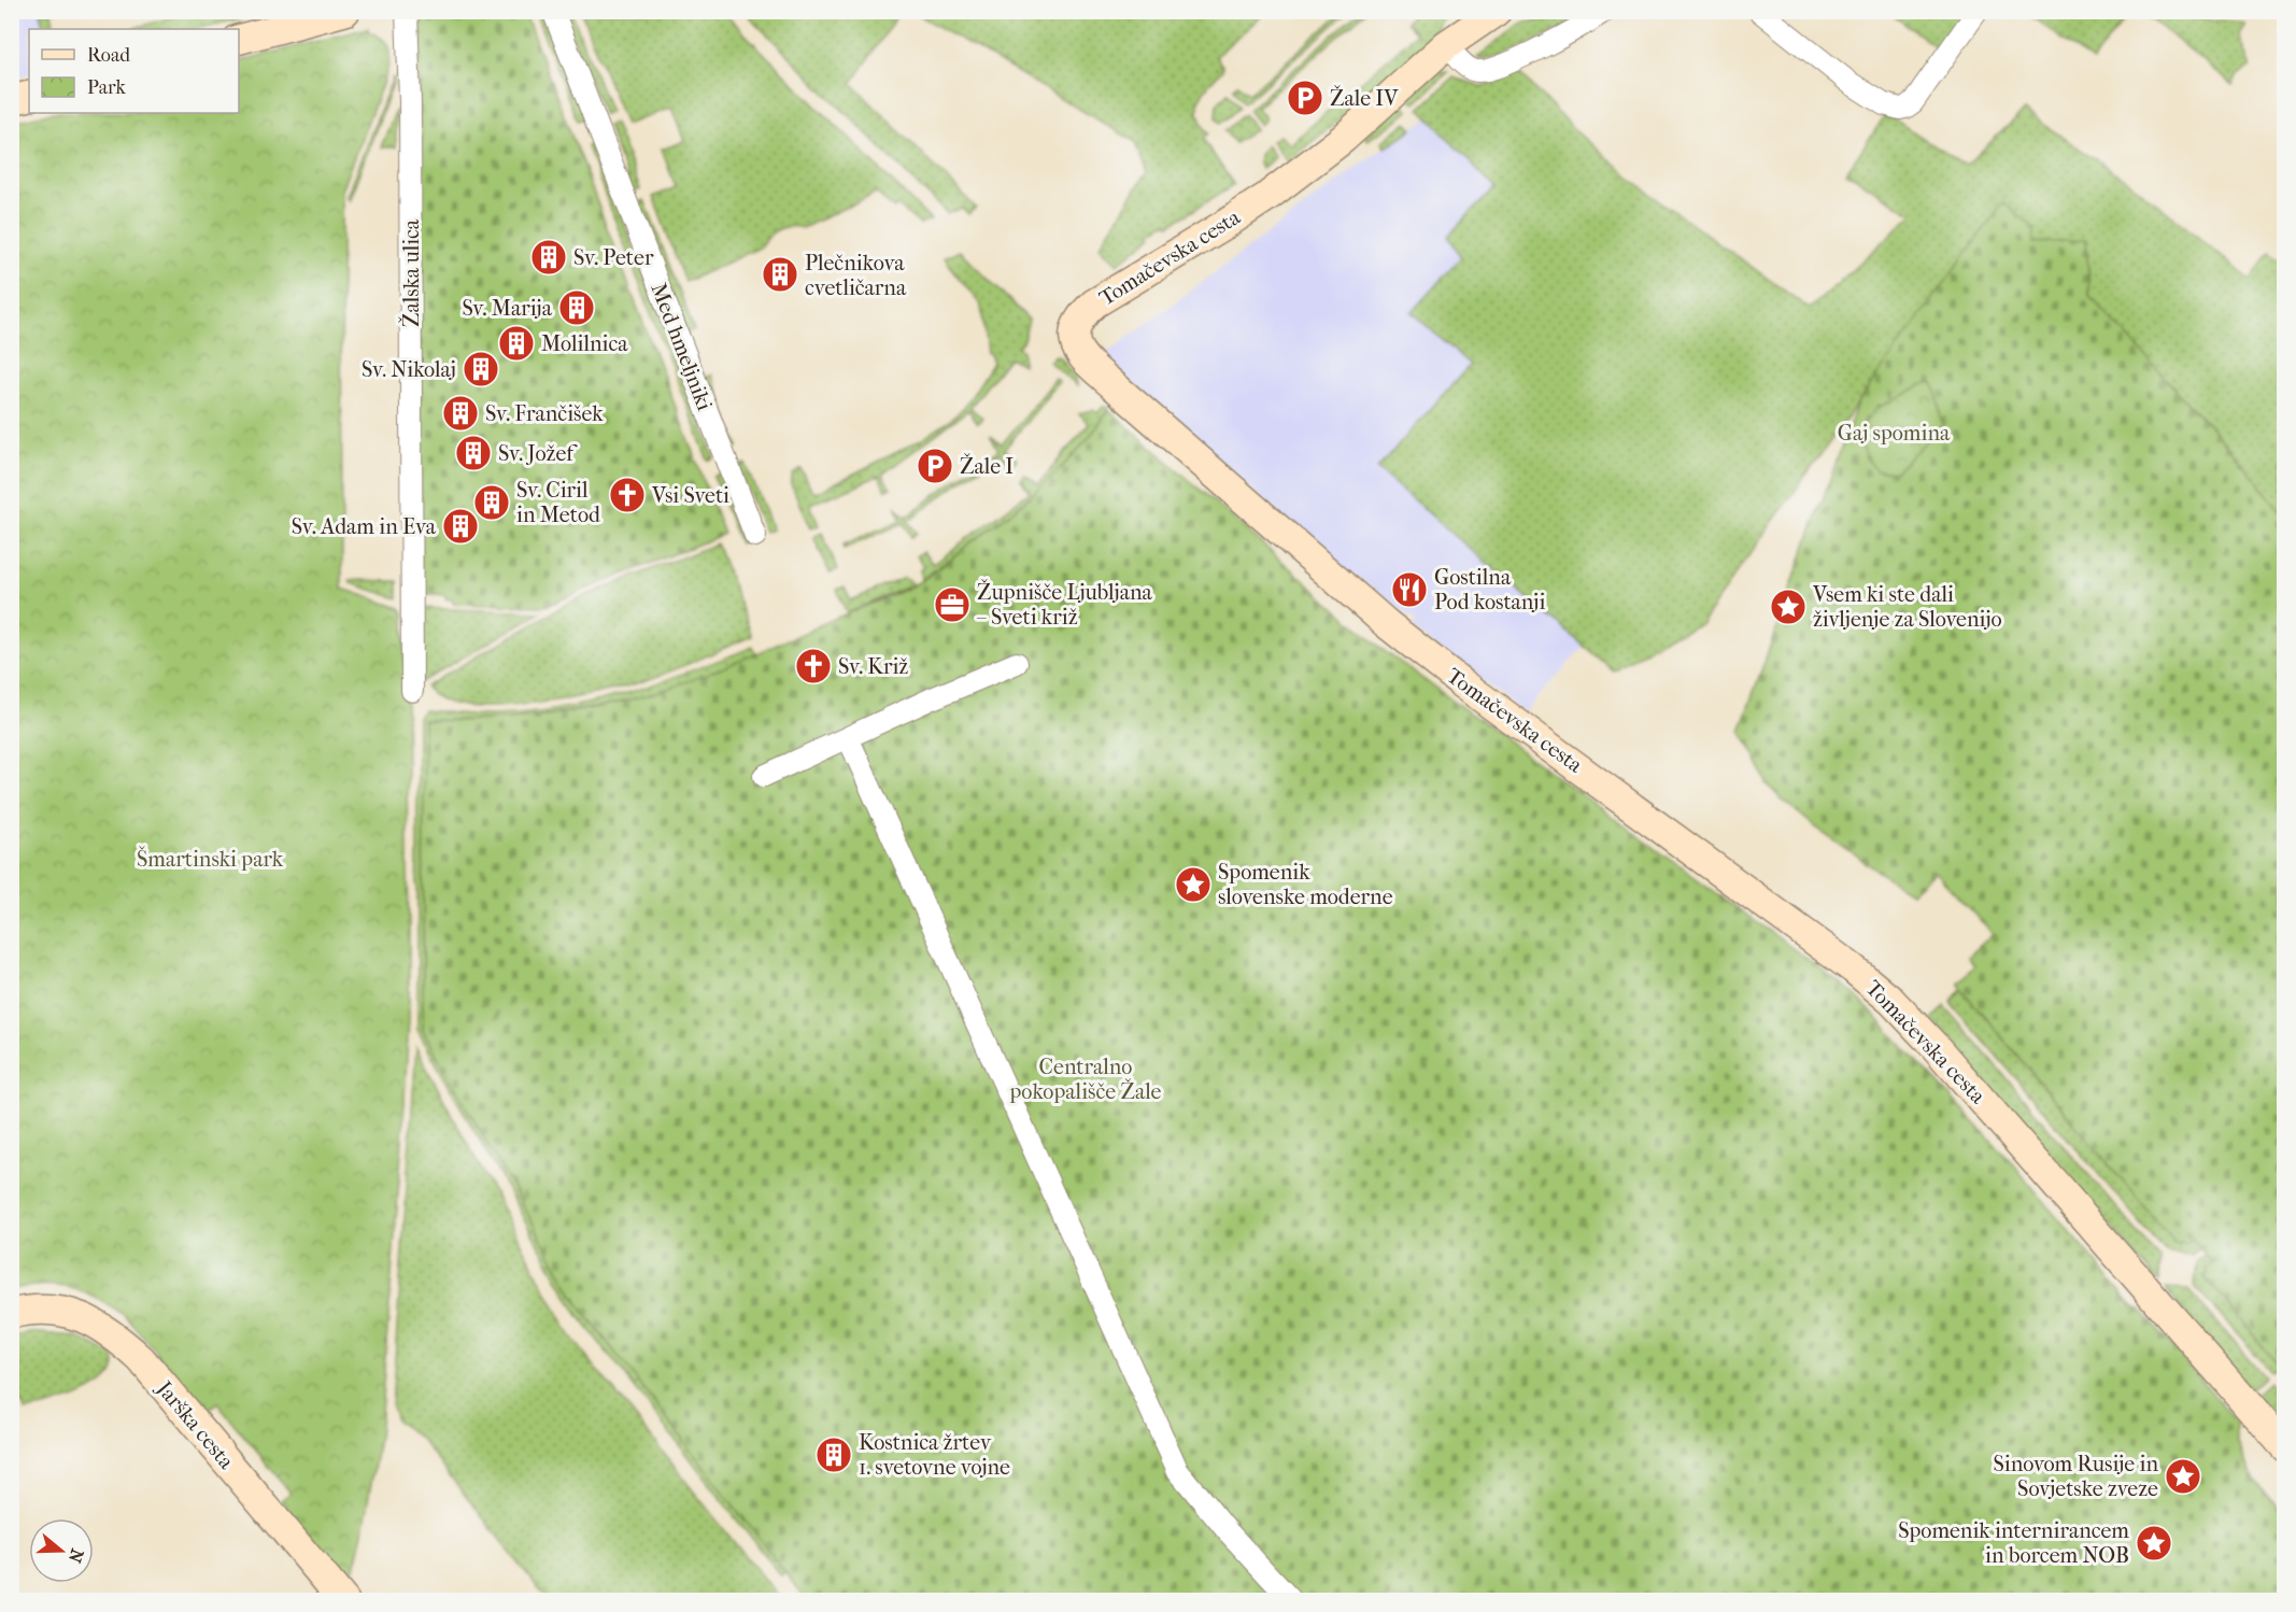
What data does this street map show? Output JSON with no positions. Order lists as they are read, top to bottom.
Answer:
{
  "streets": {
    "street": [
      "Tomačevska cesta",
      "Žalska ulica",
      "Med hmeljniki",
      "Jarška cesta"
    ]
  },
  "parks": ["Gaj spomina", "Šmartinski park", "Centralno pokopališče Žale"],
  "places": {
    "parking": ["Žale IV", "Žale I"],
    "building": [
      "Sv. Peter",
      "Plečnikova cvetličarna",
      "Sv. Marija",
      "Molilnica",
      "Sv. Nikolaj",
      "Sv. Frančišek",
      "Sv. Jožef",
      "Sv. Ciril in Metod",
      "Sv. Adam in Eva",
      "Kostnica žrtev 1. svetovne vojne"
    ],
    "church": ["Vsi Sveti", "Sv. Križ"],
    "restaurant": ["Gostilna Pod kostanji"],
    "office": ["Župnišče Ljubljana – Sveti križ"],
    "place": [
      "Vsem ki ste dali življenje za Slovenijo",
      "Spomenik slovenske moderne",
      "Sinovom Rusije in Sovjetske zveze",
      "Spomenik internirancem in borcem NOB"
    ]
  },
  "legend": ["Road", "Park"],
  "north": "right"
}
